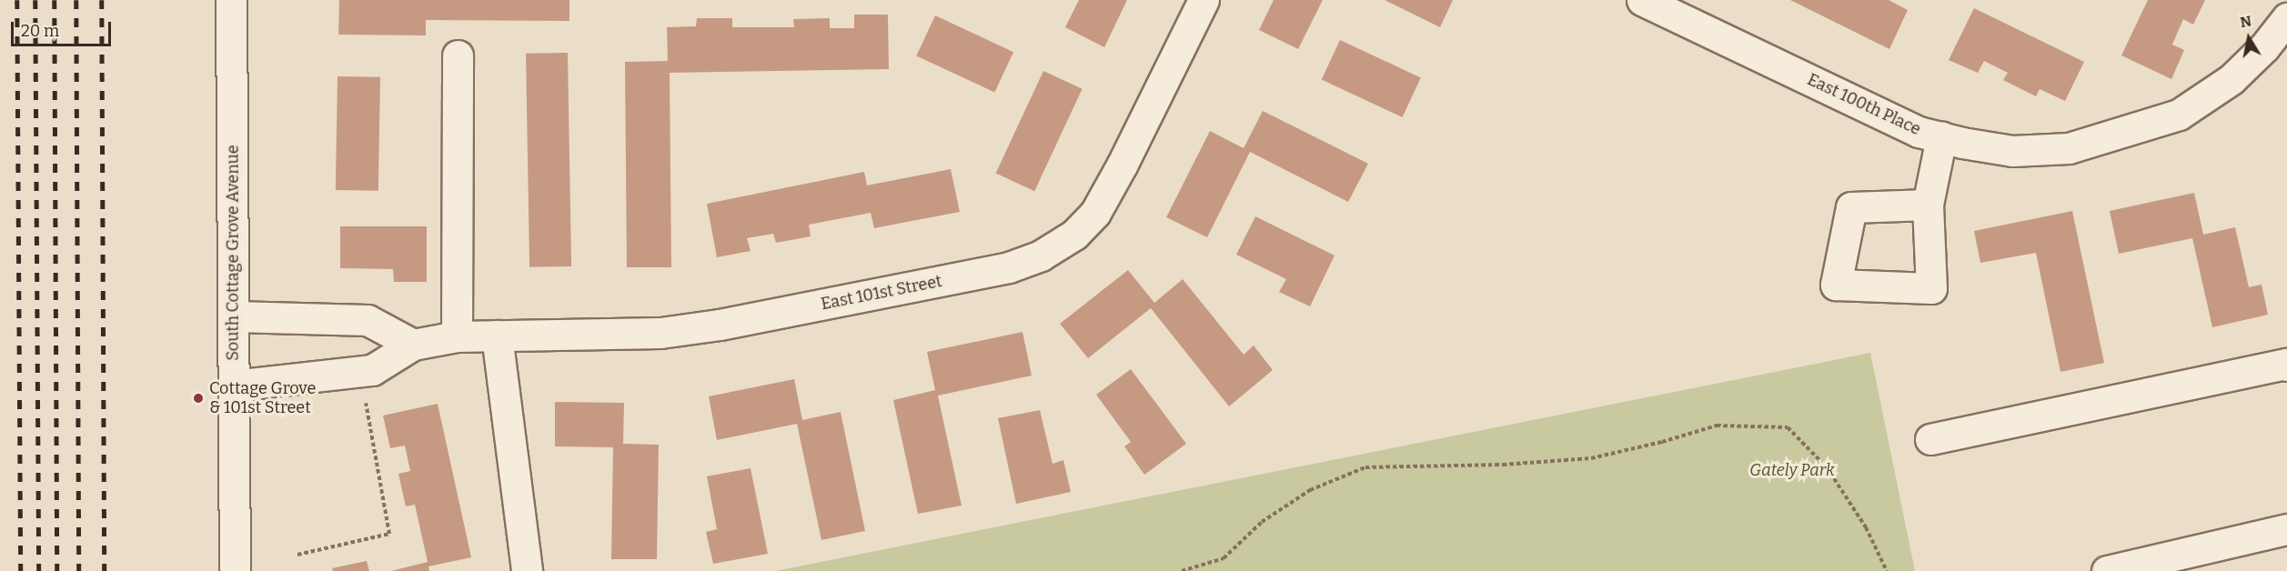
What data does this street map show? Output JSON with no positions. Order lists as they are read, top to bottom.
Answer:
{
  "streets": {
    "street": ["East 100th Place", "South Cottage Grove Avenue", "East 101st Street"]
  },
  "crossings": [
    ["South Cottage Grove Avenue", "East 101st Street"]
  ],
  "parks": ["Gately Park"],
  "places": ["Cottage Grove & 101st Street"],
  "scale_bar": "20 m",
  "north": "top"
}
